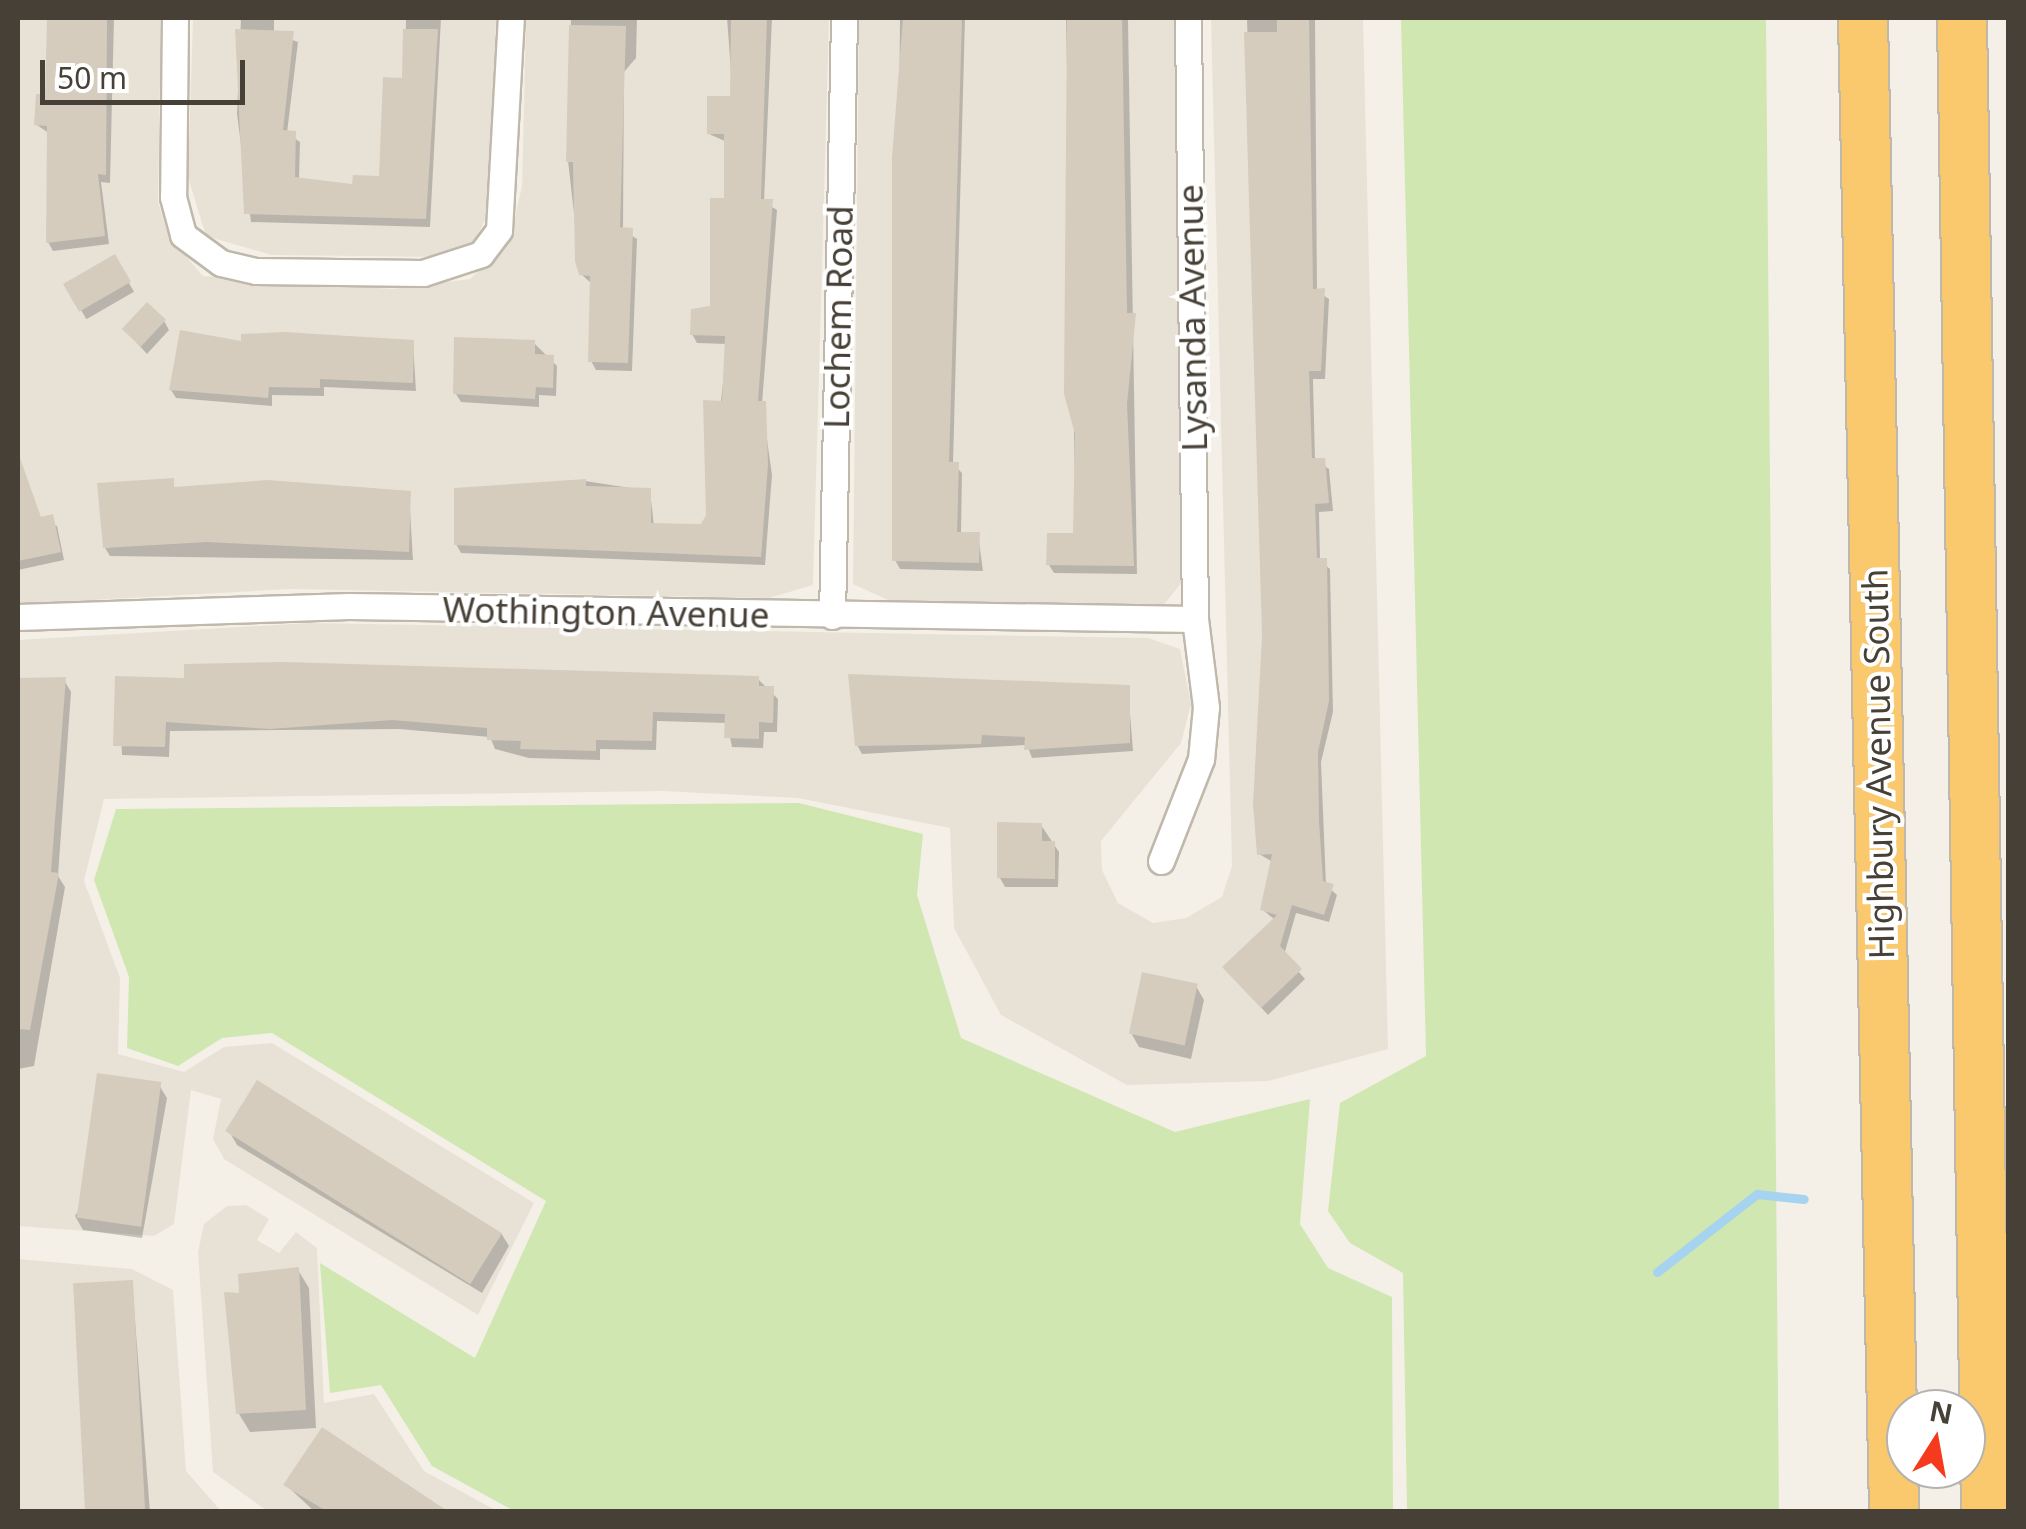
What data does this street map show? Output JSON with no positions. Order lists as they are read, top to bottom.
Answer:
{
  "streets": {
    "highway": ["Highbury Avenue South"],
    "street": ["Lochem Road", "Lysanda Avenue", "Wothington Avenue"]
  },
  "crossings": [
    ["Lochem Road", "Wothington Avenue"],
    ["Lysanda Avenue", "Wothington Avenue"]
  ],
  "scale_bar": "50 m",
  "north": "top"
}
